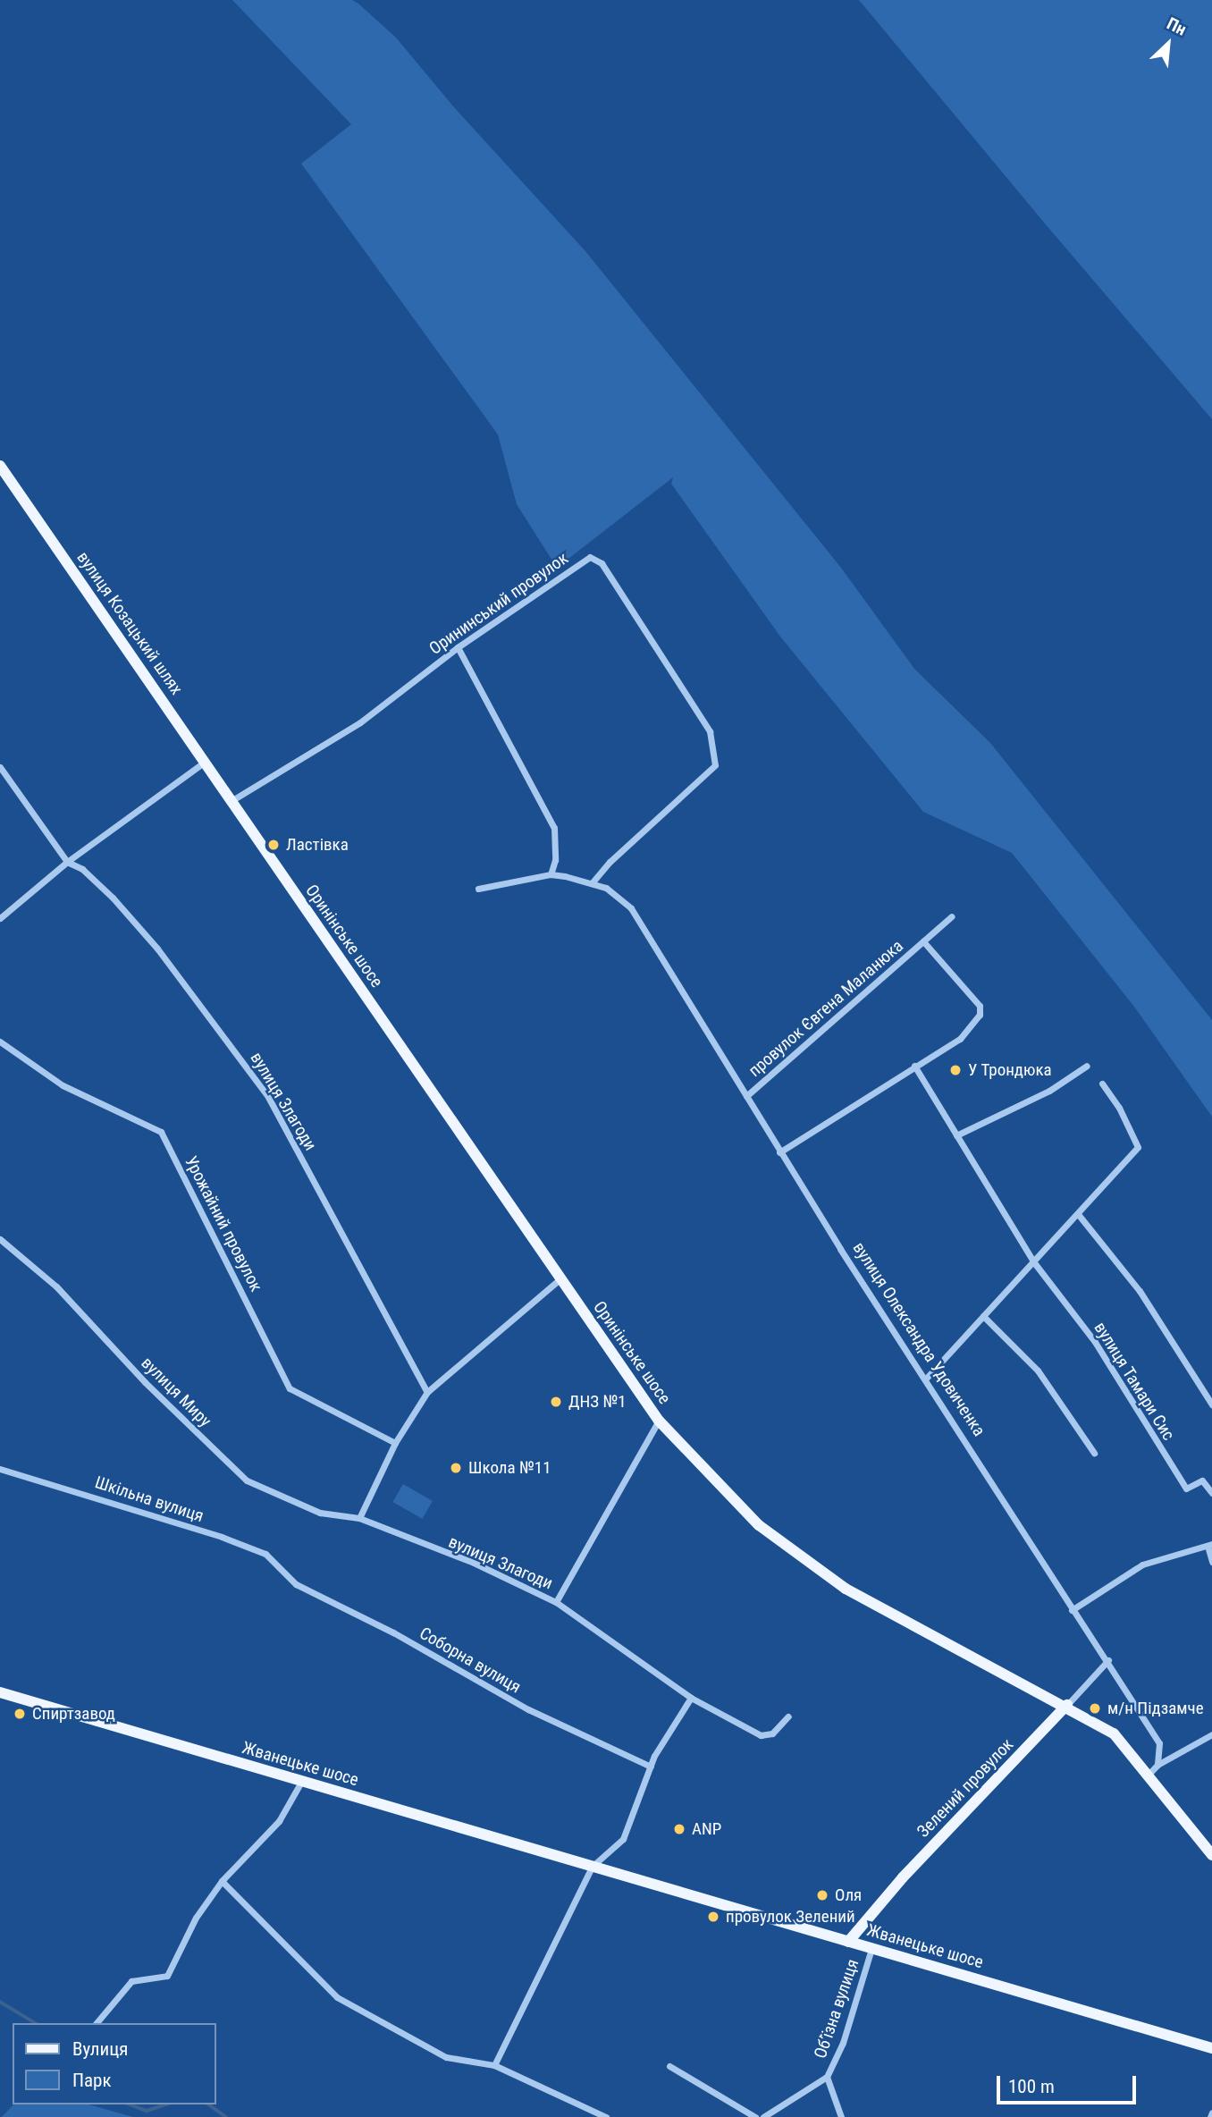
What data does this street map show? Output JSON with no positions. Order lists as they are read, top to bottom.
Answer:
{
  "streets": {
    "main road": [
      "вулиця Козацький шлях",
      "Оринінське шосе",
      "Жванецьке шосе",
      "Зелений провулок"
    ],
    "street": [
      "Орининський провулок",
      "провулок Євгена Маланюка",
      "вулиця Злагоди",
      "Урожайний провулок",
      "вулиця Олександра Удовиченка",
      "вулиця Тамари Сис",
      "вулиця Миру",
      "Шкільна вулиця",
      "Соборна вулиця",
      "Обʼїзна вулиця"
    ]
  },
  "crossings": [
    ["Орининський провулок", "вулиця Козацький шлях"],
    ["Орининський провулок", "Оринінське шосе"],
    ["Орининський провулок", "вулиця Олександра Удовиченка"],
    ["вулиця Козацький шлях", "Оринінське шосе"],
    ["Оринінське шосе", "вулиця Злагоди"],
    ["Оринінське шосе", "Зелений провулок"],
    ["провулок Євгена Маланюка", "вулиця Олександра Удовиченка"],
    ["вулиця Злагоди", "вулиця Миру"],
    ["вулиця Олександра Удовиченка", "Зелений провулок"],
    ["Шкільна вулиця", "Соборна вулиця"],
    ["Жванецьке шосе", "Зелений провулок"],
    ["Жванецьке шосе", "Обʼїзна вулиця"]
  ],
  "places": [
    "Ластівка",
    "У Трондюка",
    "ДНЗ №1",
    "Школа №11",
    "м/н Підзамче",
    "Спиртзавод",
    "ANP",
    "Оля",
    "провулок Зелений"
  ],
  "legend": ["Вулиця", "Парк"],
  "scale_bar": "100 m",
  "north": "top right"
}
